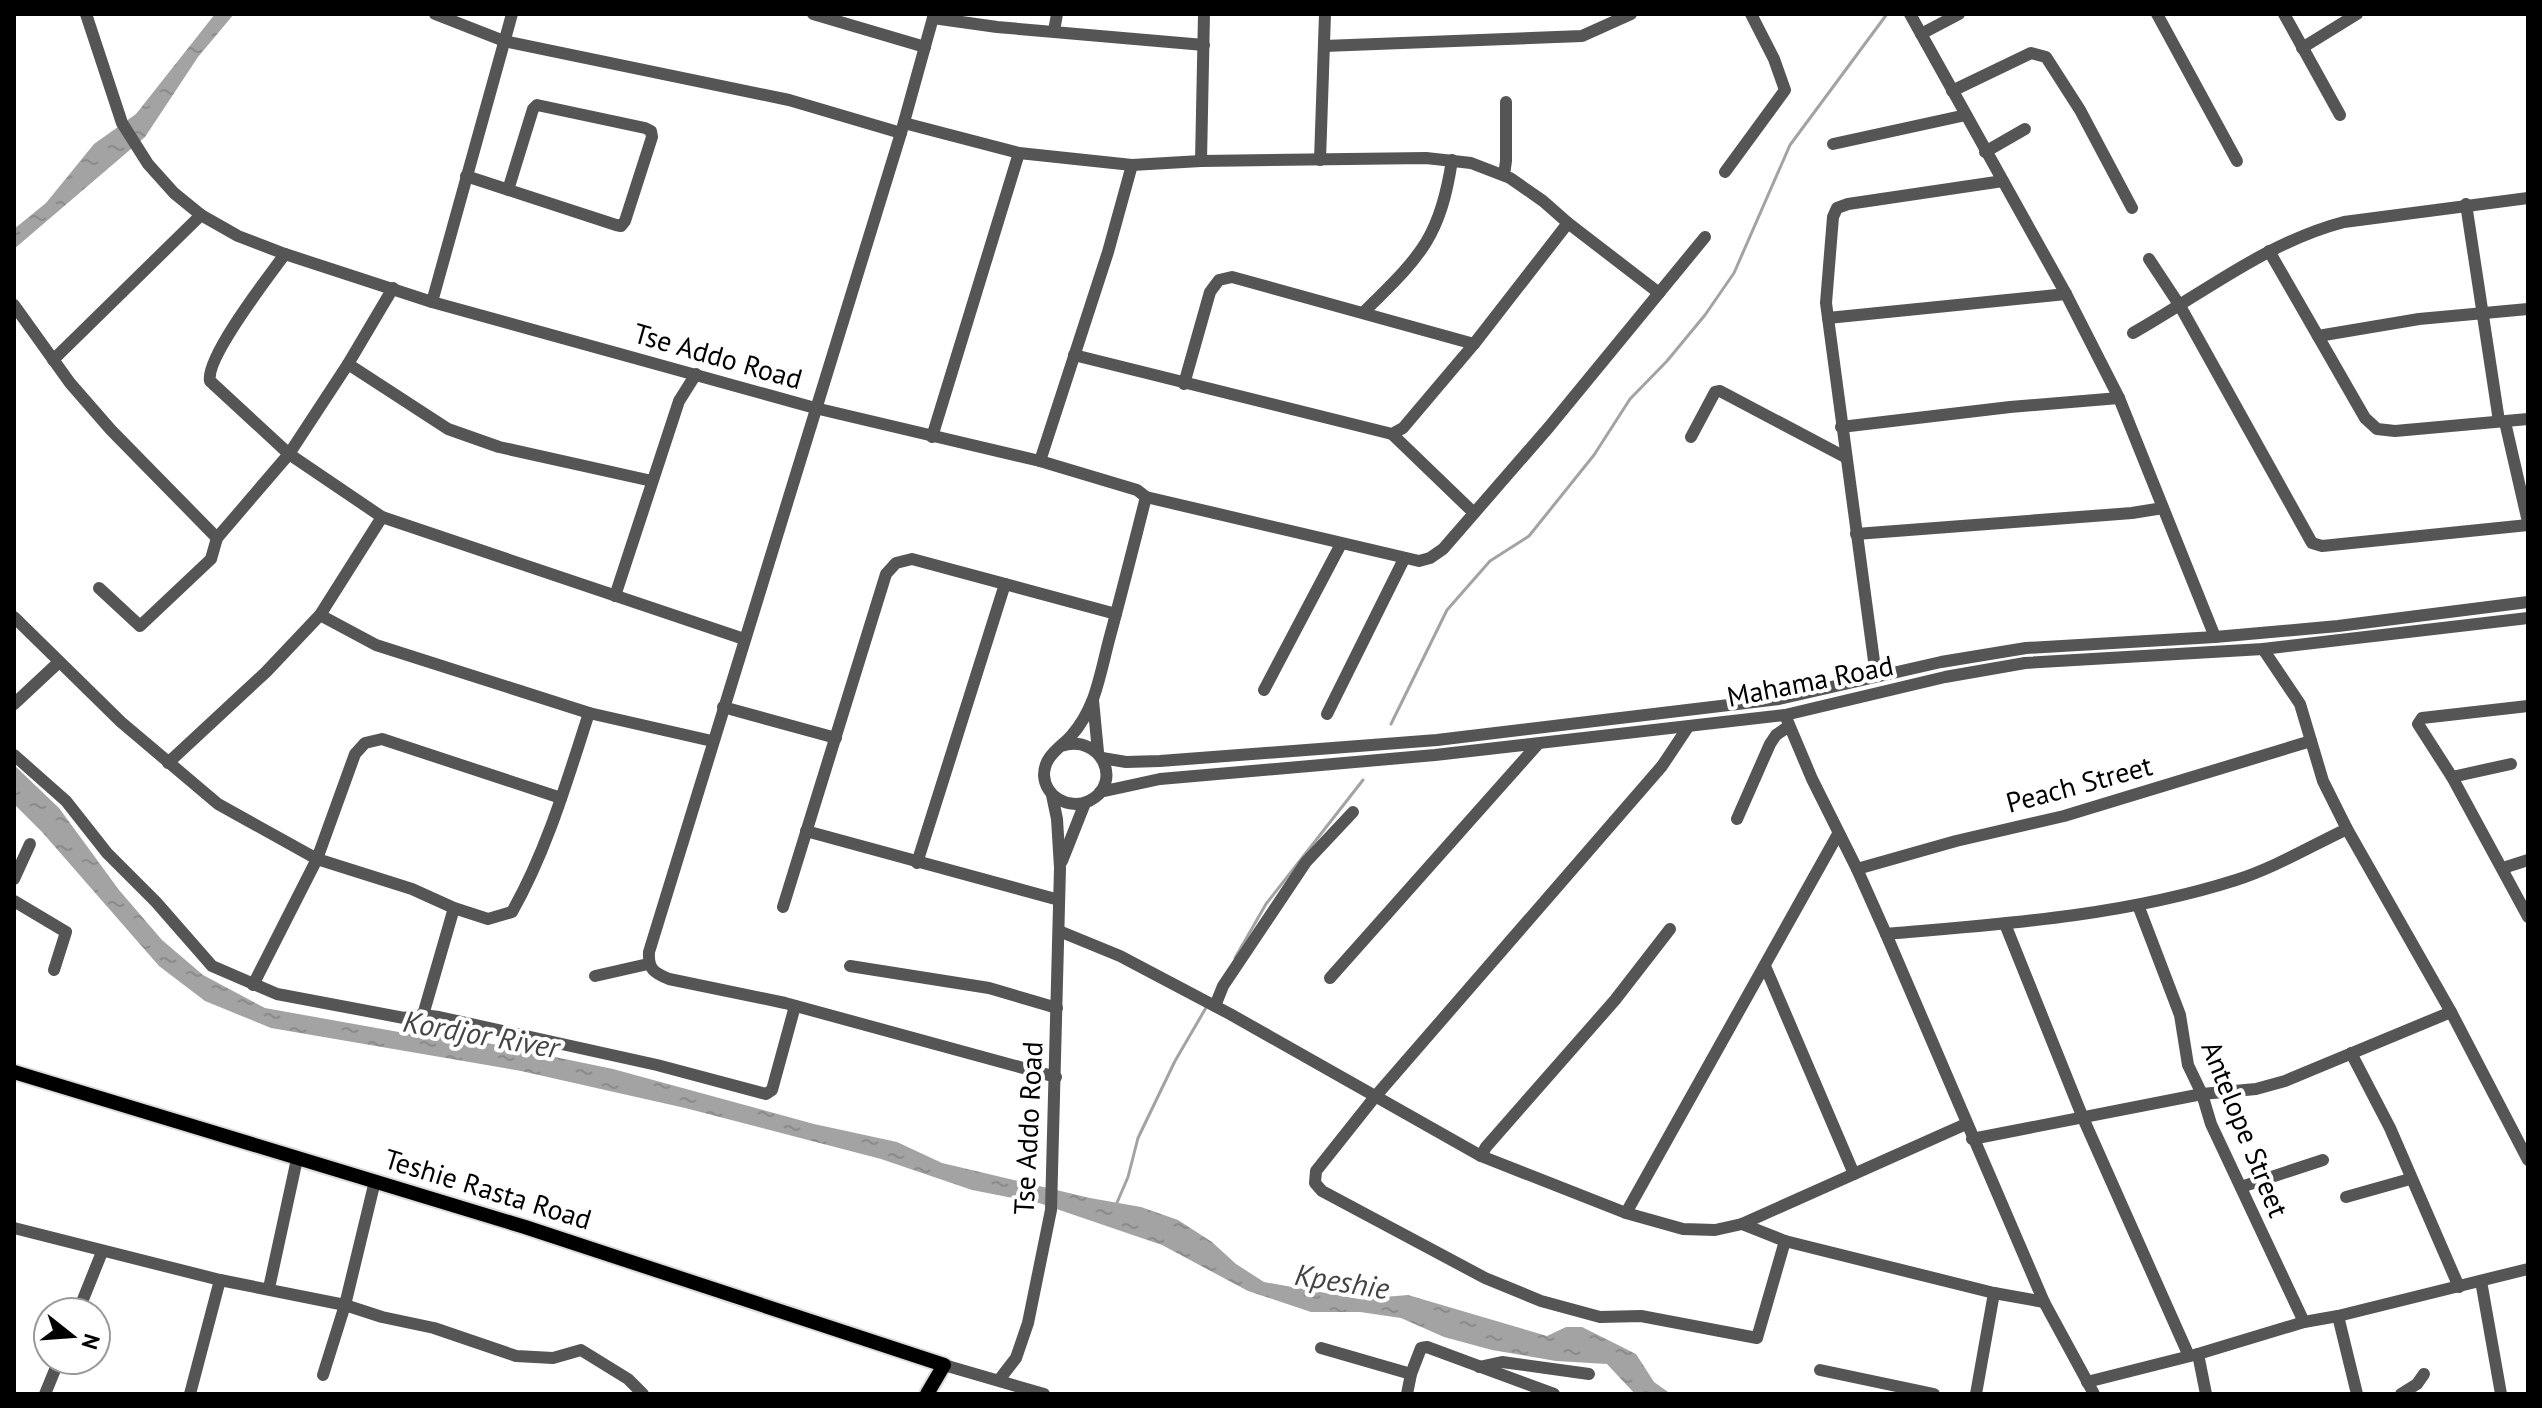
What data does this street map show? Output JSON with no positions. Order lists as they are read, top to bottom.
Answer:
{
  "streets": {
    "main road": ["Teshie Rasta Road"],
    "street": [
      "Tse Addo Road",
      "Mahama Road",
      "Peach Street",
      "Antelope Street"
    ]
  },
  "crossings": [
    ["Tse Addo Road", "Mahama Road"]
  ],
  "water": ["Kordjor River", "Kpeshie"],
  "north": "right"
}
